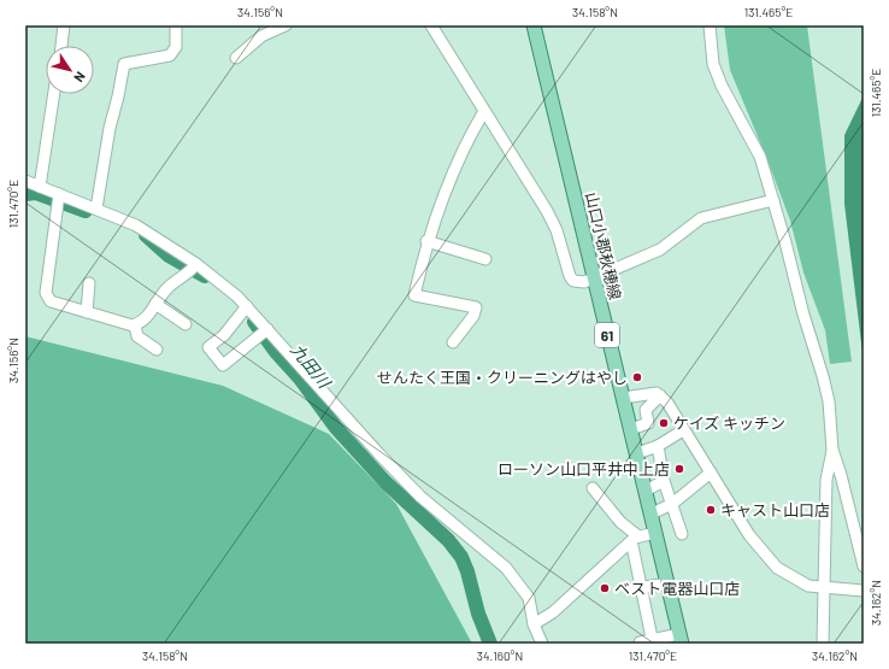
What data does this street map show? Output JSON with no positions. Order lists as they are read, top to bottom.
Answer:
{
  "streets": {
    "main road": ["山口小郡秋穂線", "61"]
  },
  "water": ["九田川"],
  "places": [
    "せんたく王国・クリーニングはやし",
    "ケイズ キッチン",
    "ローソン山口平井中上店",
    "キャスト山口店",
    "ベスト電器山口店"
  ],
  "north": "bottom right",
  "coordinates": [
    "34.156°N",
    "34.158°N",
    "131.465°E",
    "131.470°E",
    "34.162°N",
    "34.160°N"
  ]
}
